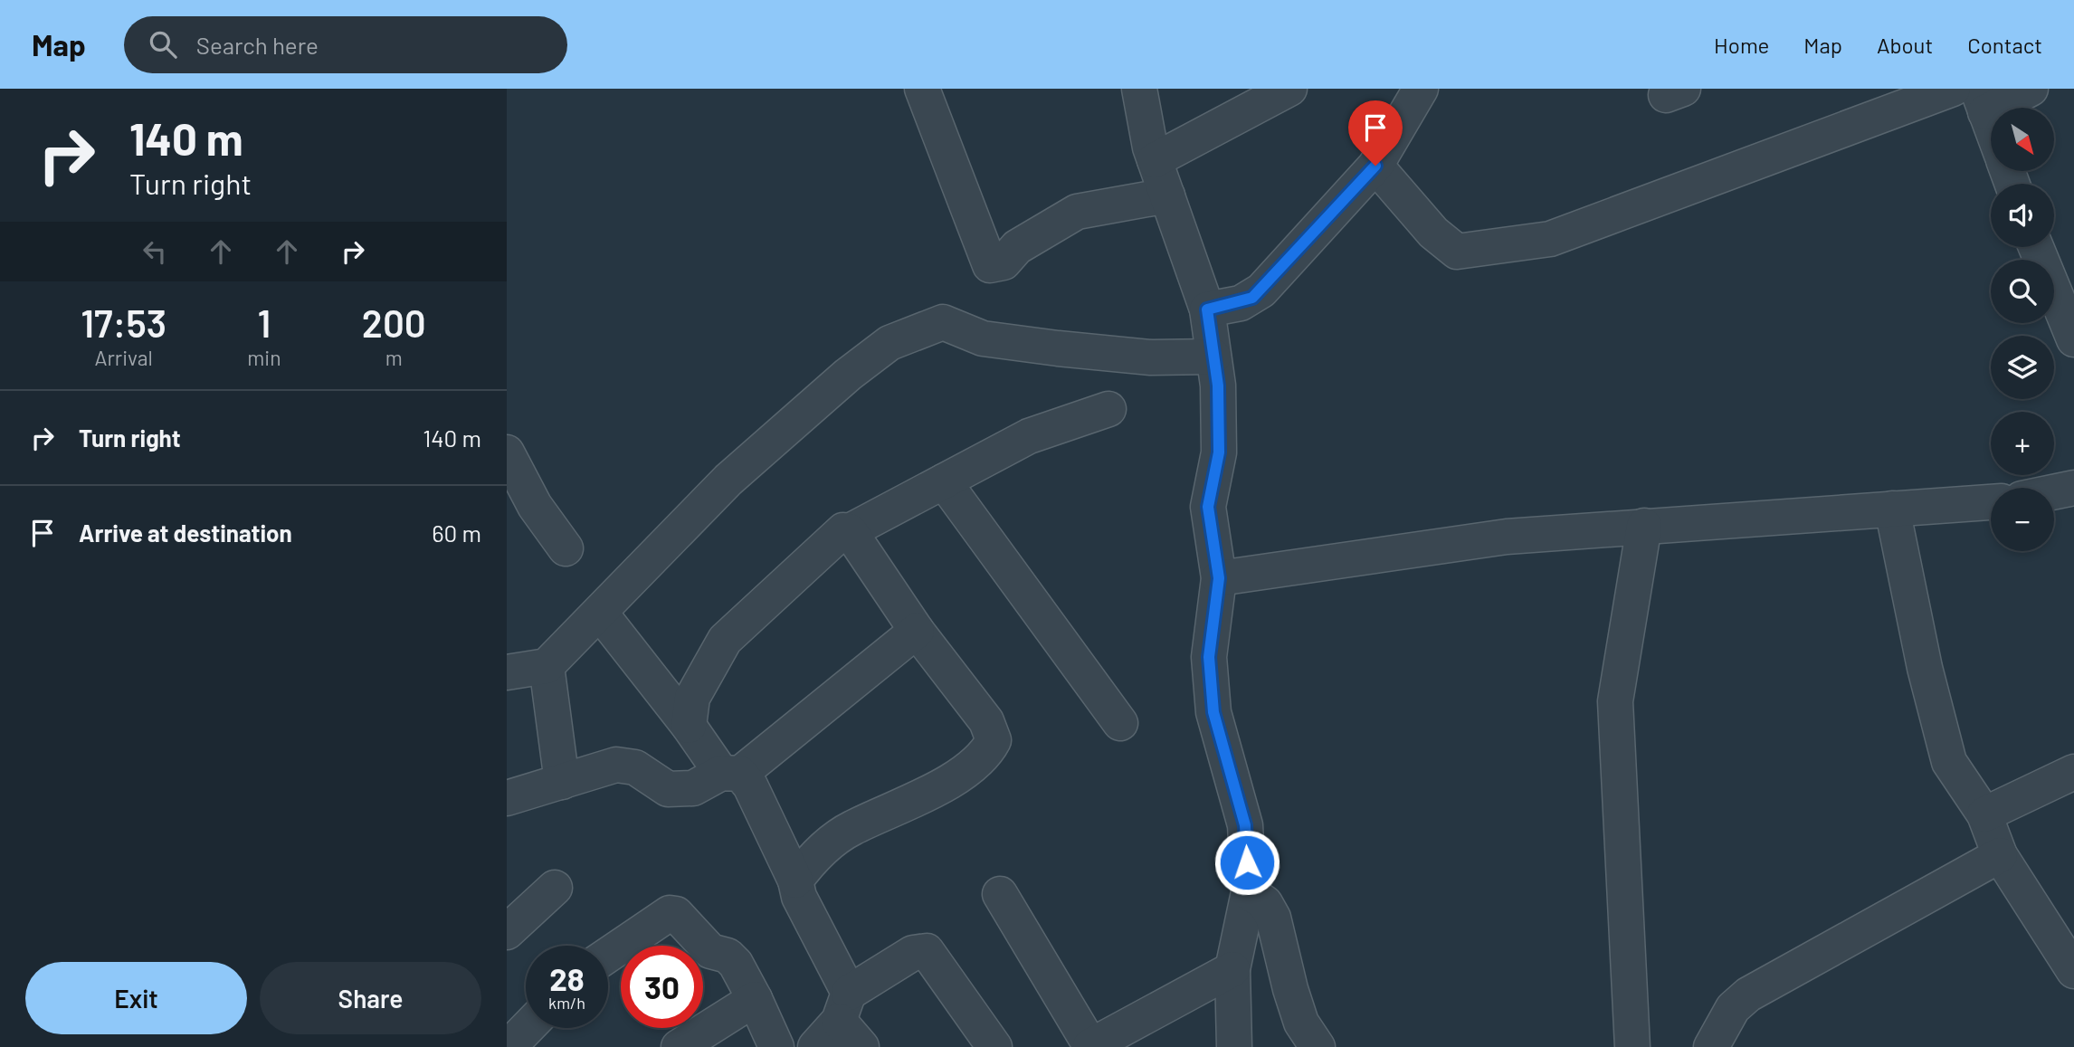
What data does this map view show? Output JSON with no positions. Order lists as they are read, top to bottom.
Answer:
{
  "north": "bottom right",
  "page": {
    "header": "Map",
    "search": "Search here",
    "nav": [
      "Home",
      "Map",
      "About",
      "Contact"
    ],
    "turn": ["140 m", "Turn right"],
    "map_buttons": ["+", "−"],
    "eta": [
      "17:53",
      "Arrival",
      "1",
      "min",
      "200",
      "m"
    ],
    "list": [
      {
        "name": "Turn right",
        "value": "140 m"
      },
      {
        "name": "Arrive at destination",
        "value": "60 m"
      }
    ],
    "speed": "28 km/h",
    "limit": "30",
    "buttons": ["Exit", "Share"]
  }
}
